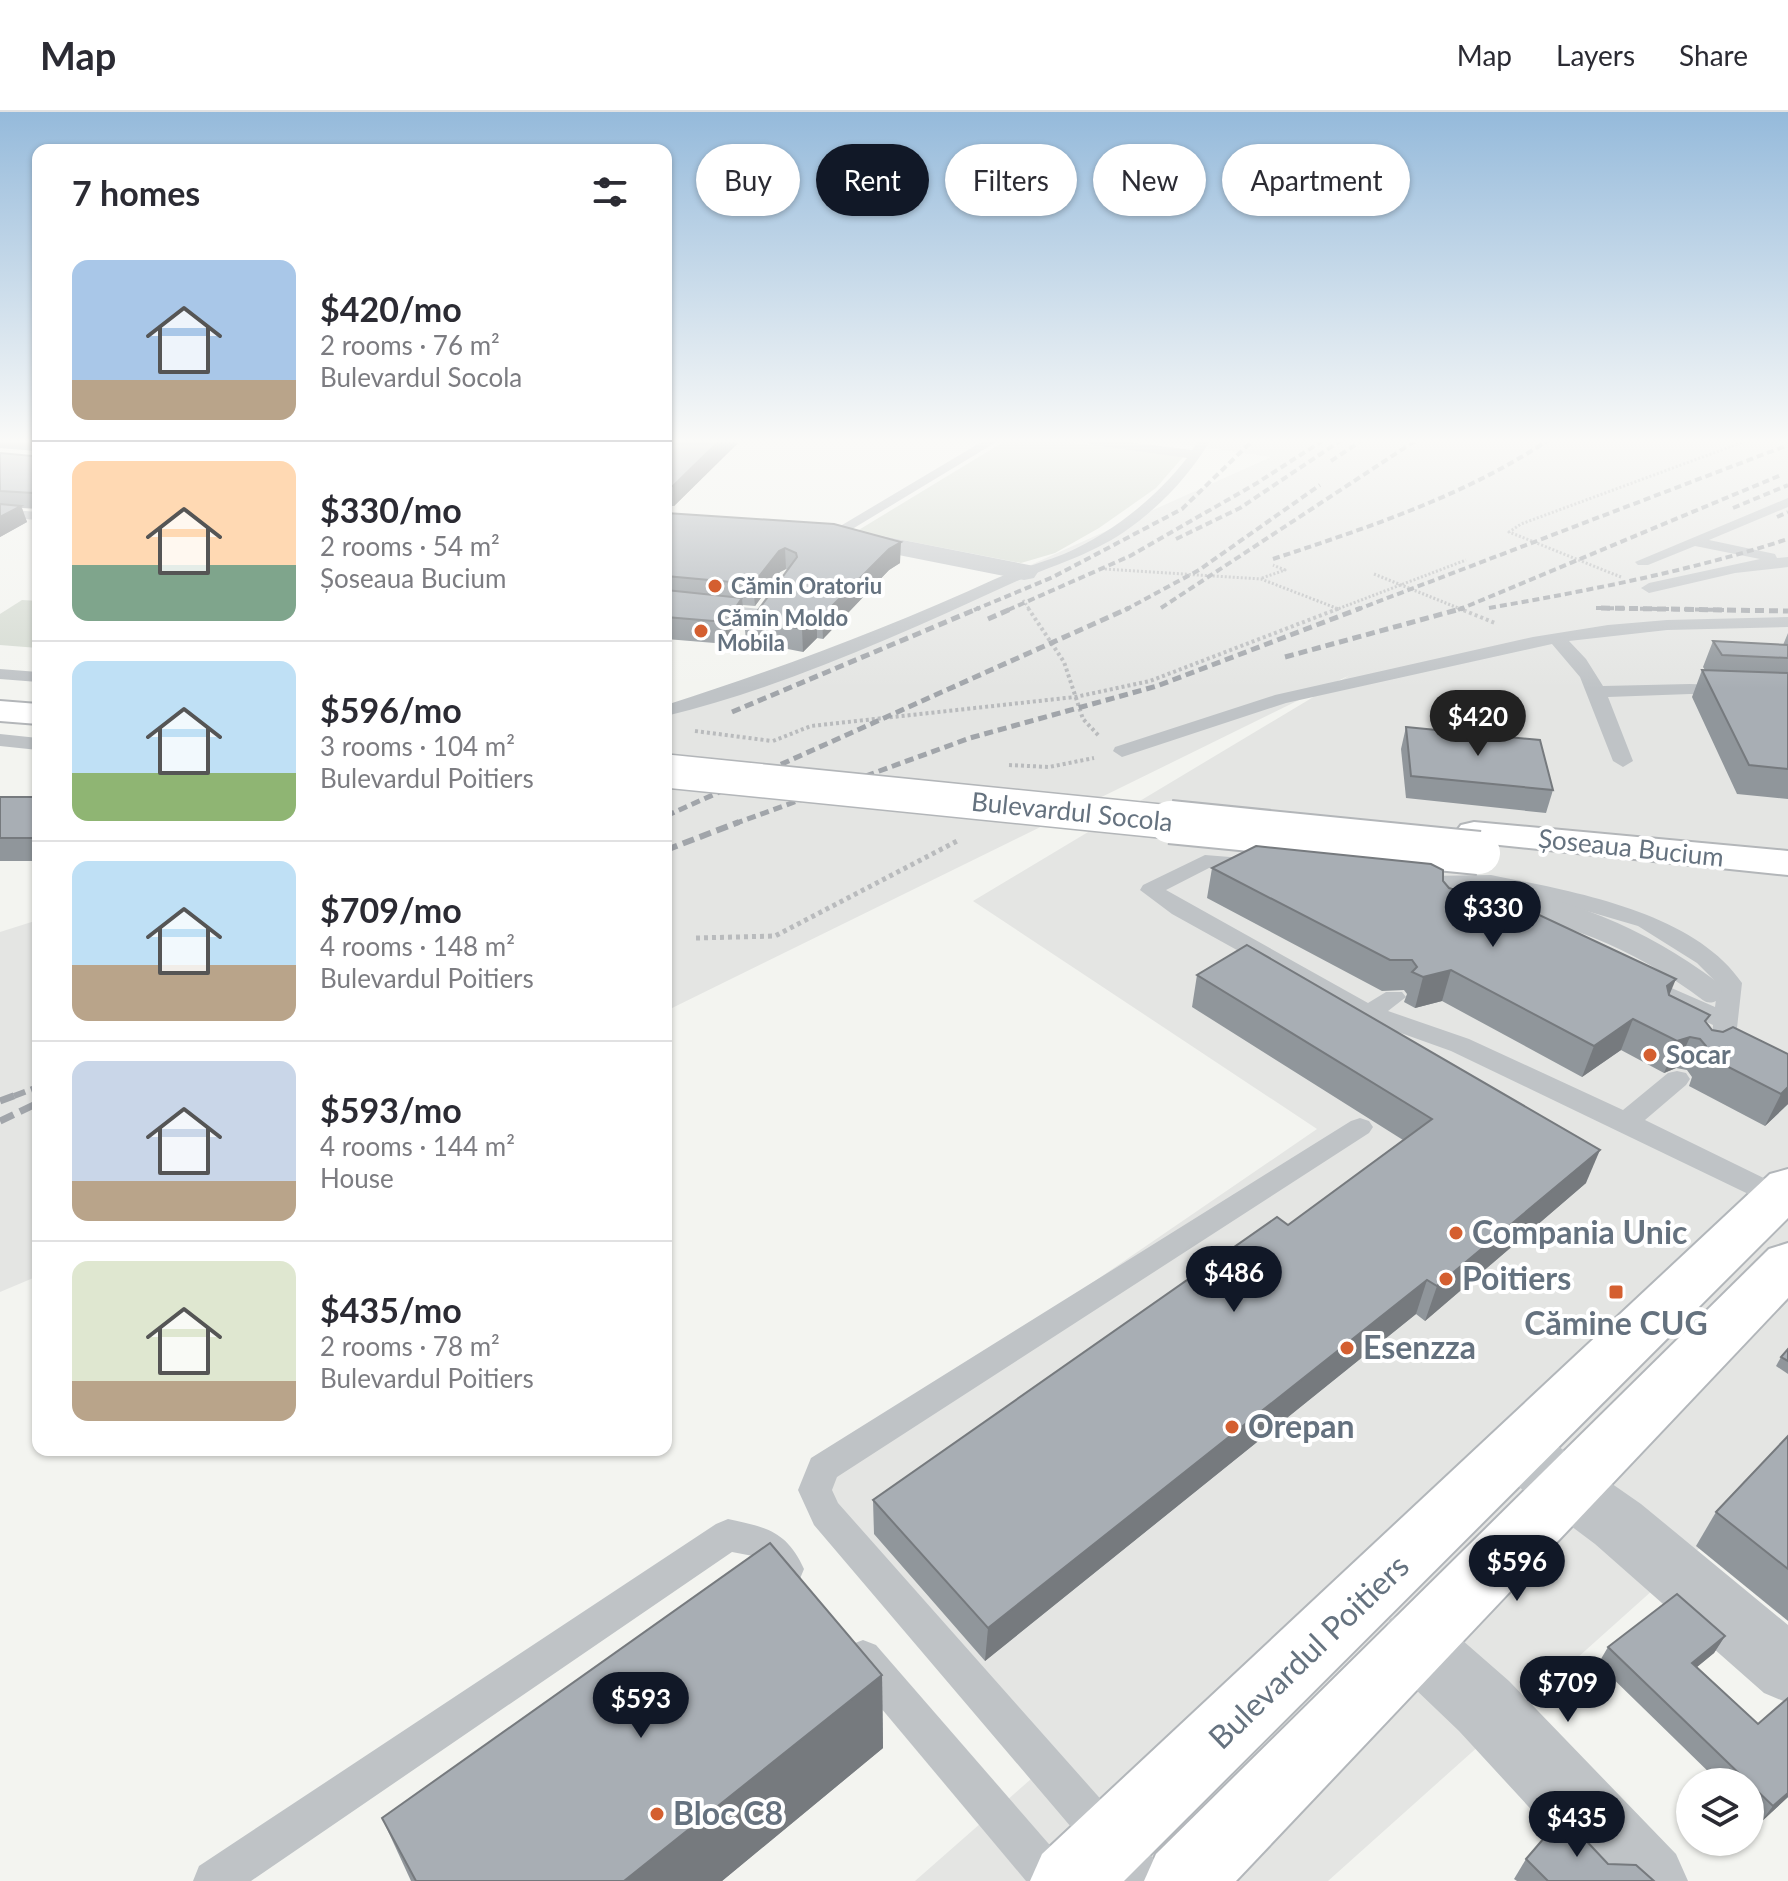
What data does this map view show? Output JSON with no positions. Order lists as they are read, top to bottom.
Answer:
{
  "streets": {
    "main road": ["Bulevardul Socola", "Șoseaua Bucium", "Bulevardul Poitiers"]
  },
  "crossings": [
    ["Bulevardul Socola", "Șoseaua Bucium"]
  ],
  "places": {
    "other": [
      "Cămin Oratoriu",
      "Cămin Moldo Mobila",
      "Socar",
      "Compania Unic",
      "Poitiers",
      "Esenzza",
      "Orepan",
      "Bloc C8"
    ],
    "transit": ["Cămine CUG"]
  },
  "page": {
    "header": "Map",
    "nav": ["Map", "Layers", "Share"],
    "chip": [
      "Buy",
      "Rent",
      "Filters",
      "New",
      "Apartment"
    ],
    "heading": "7 homes",
    "list": [
      {
        "name": "$420/mo",
        "note": "2 rooms · 76 m² · Bulevardul Socola"
      },
      {
        "name": "$330/mo",
        "note": "2 rooms · 54 m² · Șoseaua Bucium"
      },
      {
        "name": "$596/mo",
        "note": "3 rooms · 104 m² · Bulevardul Poitiers"
      },
      {
        "name": "$709/mo",
        "note": "4 rooms · 148 m² · Bulevardul Poitiers"
      },
      {
        "name": "$593/mo",
        "note": "4 rooms · 144 m² · House"
      },
      {
        "name": "$435/mo",
        "note": "2 rooms · 78 m² · Bulevardul Poitiers"
      }
    ],
    "price": [
      "$420",
      "$330",
      "$486",
      "$596",
      "$709",
      "$593",
      "$435"
    ]
  }
}
